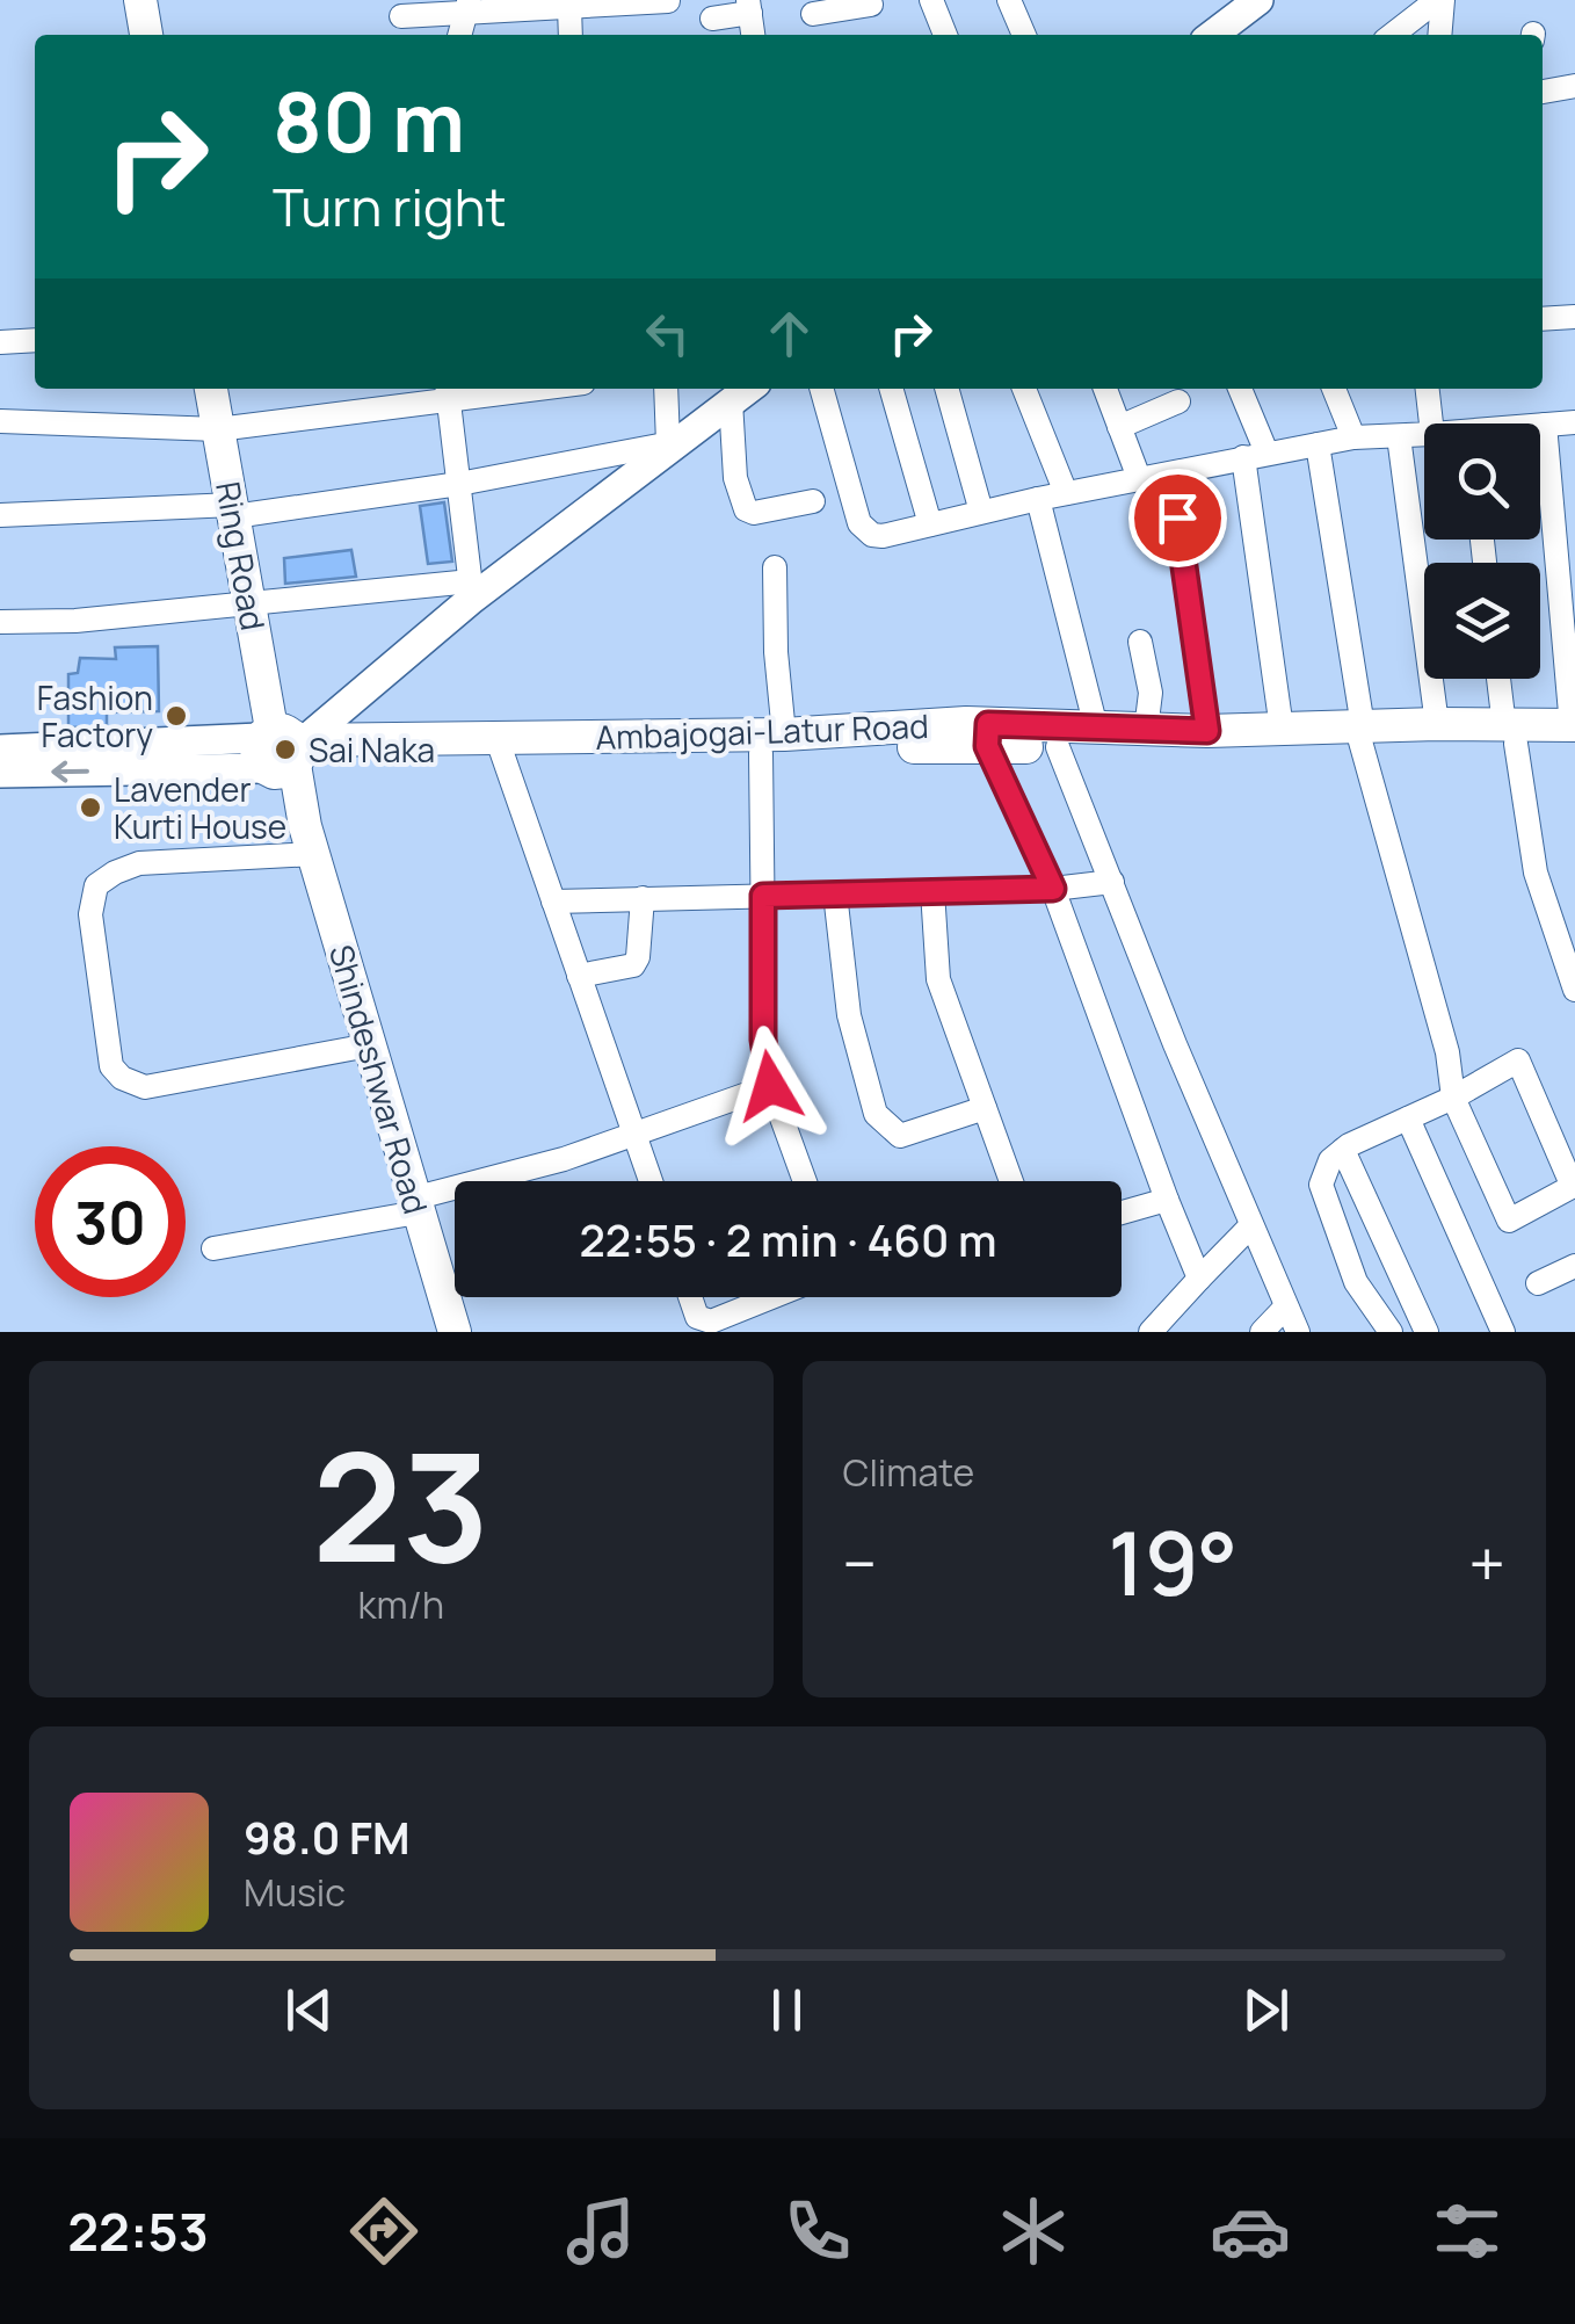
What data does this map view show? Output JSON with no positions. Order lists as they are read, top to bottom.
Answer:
{
  "streets": {
    "highway": ["Ring Road", "Ambajogai-Latur Road", "Shindeshwar Road"]
  },
  "crossings": [
    ["Ring Road", "Ambajogai-Latur Road"],
    ["Ring Road", "Shindeshwar Road"],
    ["Ambajogai-Latur Road", "Shindeshwar Road"]
  ],
  "places": ["Fashion Factory", "Sai Naka", "Lavender Kurti House"],
  "page": {
    "turn": ["80 m", "Turn right"],
    "limit": "30",
    "trip": "22:55 · 2 min · 460 m",
    "tile": [
      ["23", "km/h"],
      "Climate"
    ],
    "heat": ["−", "19°", "+"],
    "song": ["98.0 FM", "Music"],
    "tabs": "22:53"
  }
}
